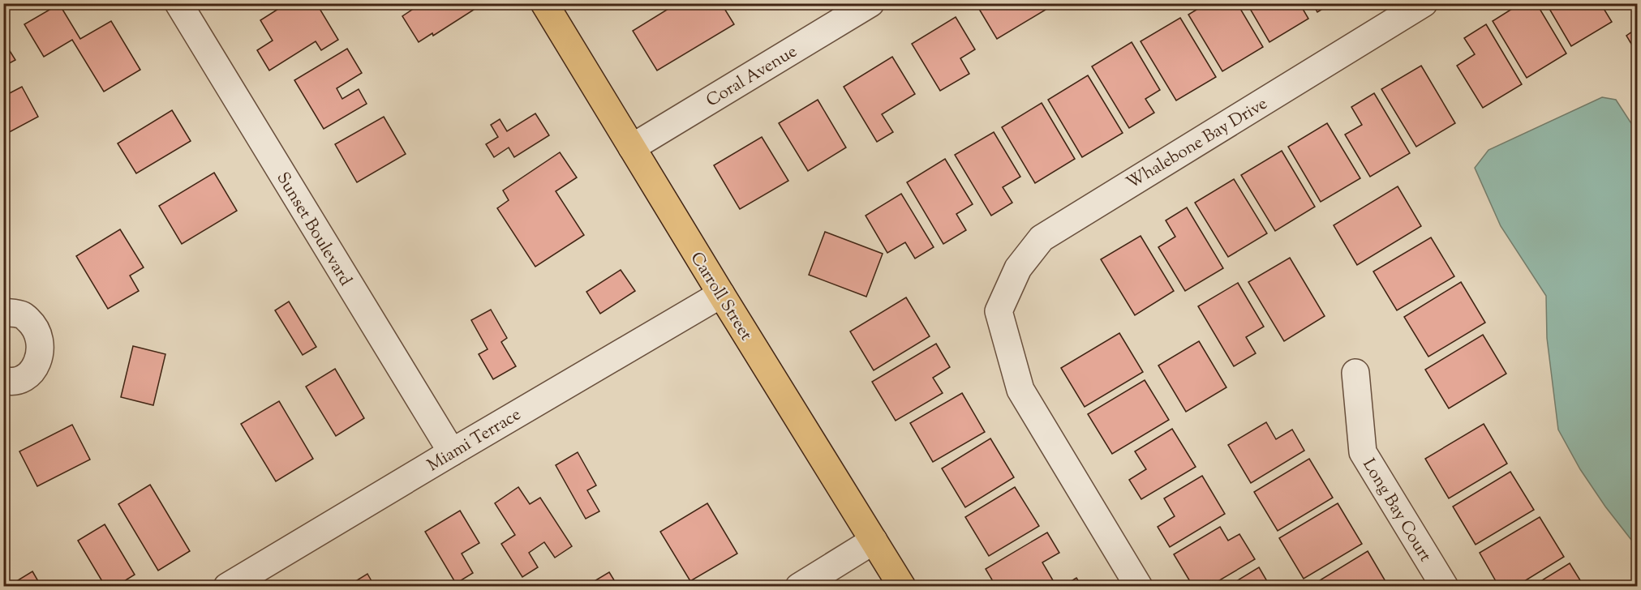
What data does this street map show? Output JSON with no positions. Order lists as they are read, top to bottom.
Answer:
{
  "streets": {
    "main road": ["Carroll Street"],
    "street": [
      "Coral Avenue",
      "Whalebone Bay Drive",
      "Sunset Boulevard",
      "Miami Terrace",
      "Long Bay Court"
    ]
  },
  "crossings": [
    ["Coral Avenue", "Carroll Street"],
    ["Sunset Boulevard", "Miami Terrace"],
    ["Carroll Street", "Miami Terrace"]
  ]
}
